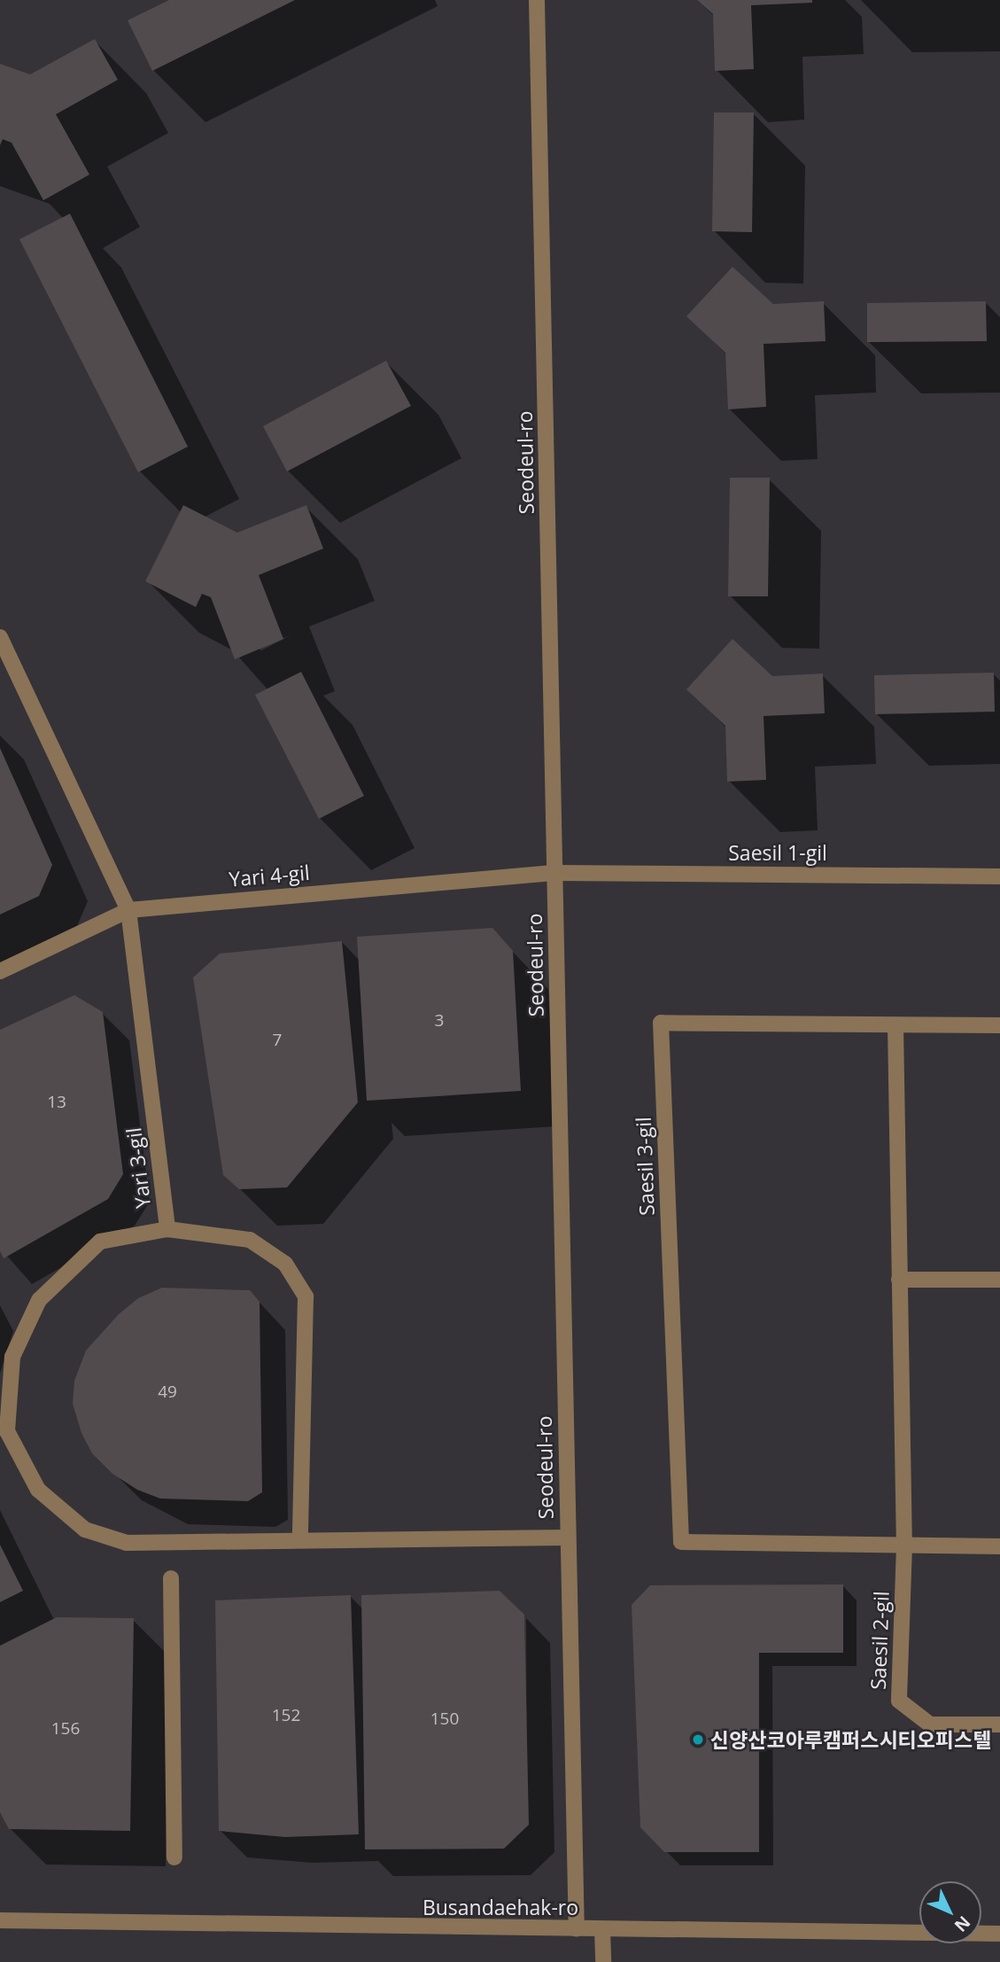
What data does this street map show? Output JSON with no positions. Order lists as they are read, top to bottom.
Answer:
{
  "streets": {
    "street": [
      "Seodeul-ro",
      "Saesil 1-gil",
      "Yari 4-gil",
      "Saesil 3-gil",
      "Yari 3-gil",
      "Saesil 2-gil",
      "Busandaehak-ro"
    ]
  },
  "crossings": [
    ["Seodeul-ro", "Saesil 1-gil"],
    ["Seodeul-ro", "Yari 4-gil"],
    ["Seodeul-ro", "Yari 3-gil"],
    ["Seodeul-ro", "Busandaehak-ro"],
    ["Saesil 1-gil", "Yari 4-gil"],
    ["Yari 4-gil", "Yari 3-gil"],
    ["Saesil 3-gil", "Saesil 2-gil"]
  ],
  "places": ["신양산코아루캠퍼스시티오피스텔"],
  "house_numbers": [
    "3",
    "7",
    "13",
    "49",
    "152",
    "150",
    "156"
  ],
  "north": "bottom right"
}
